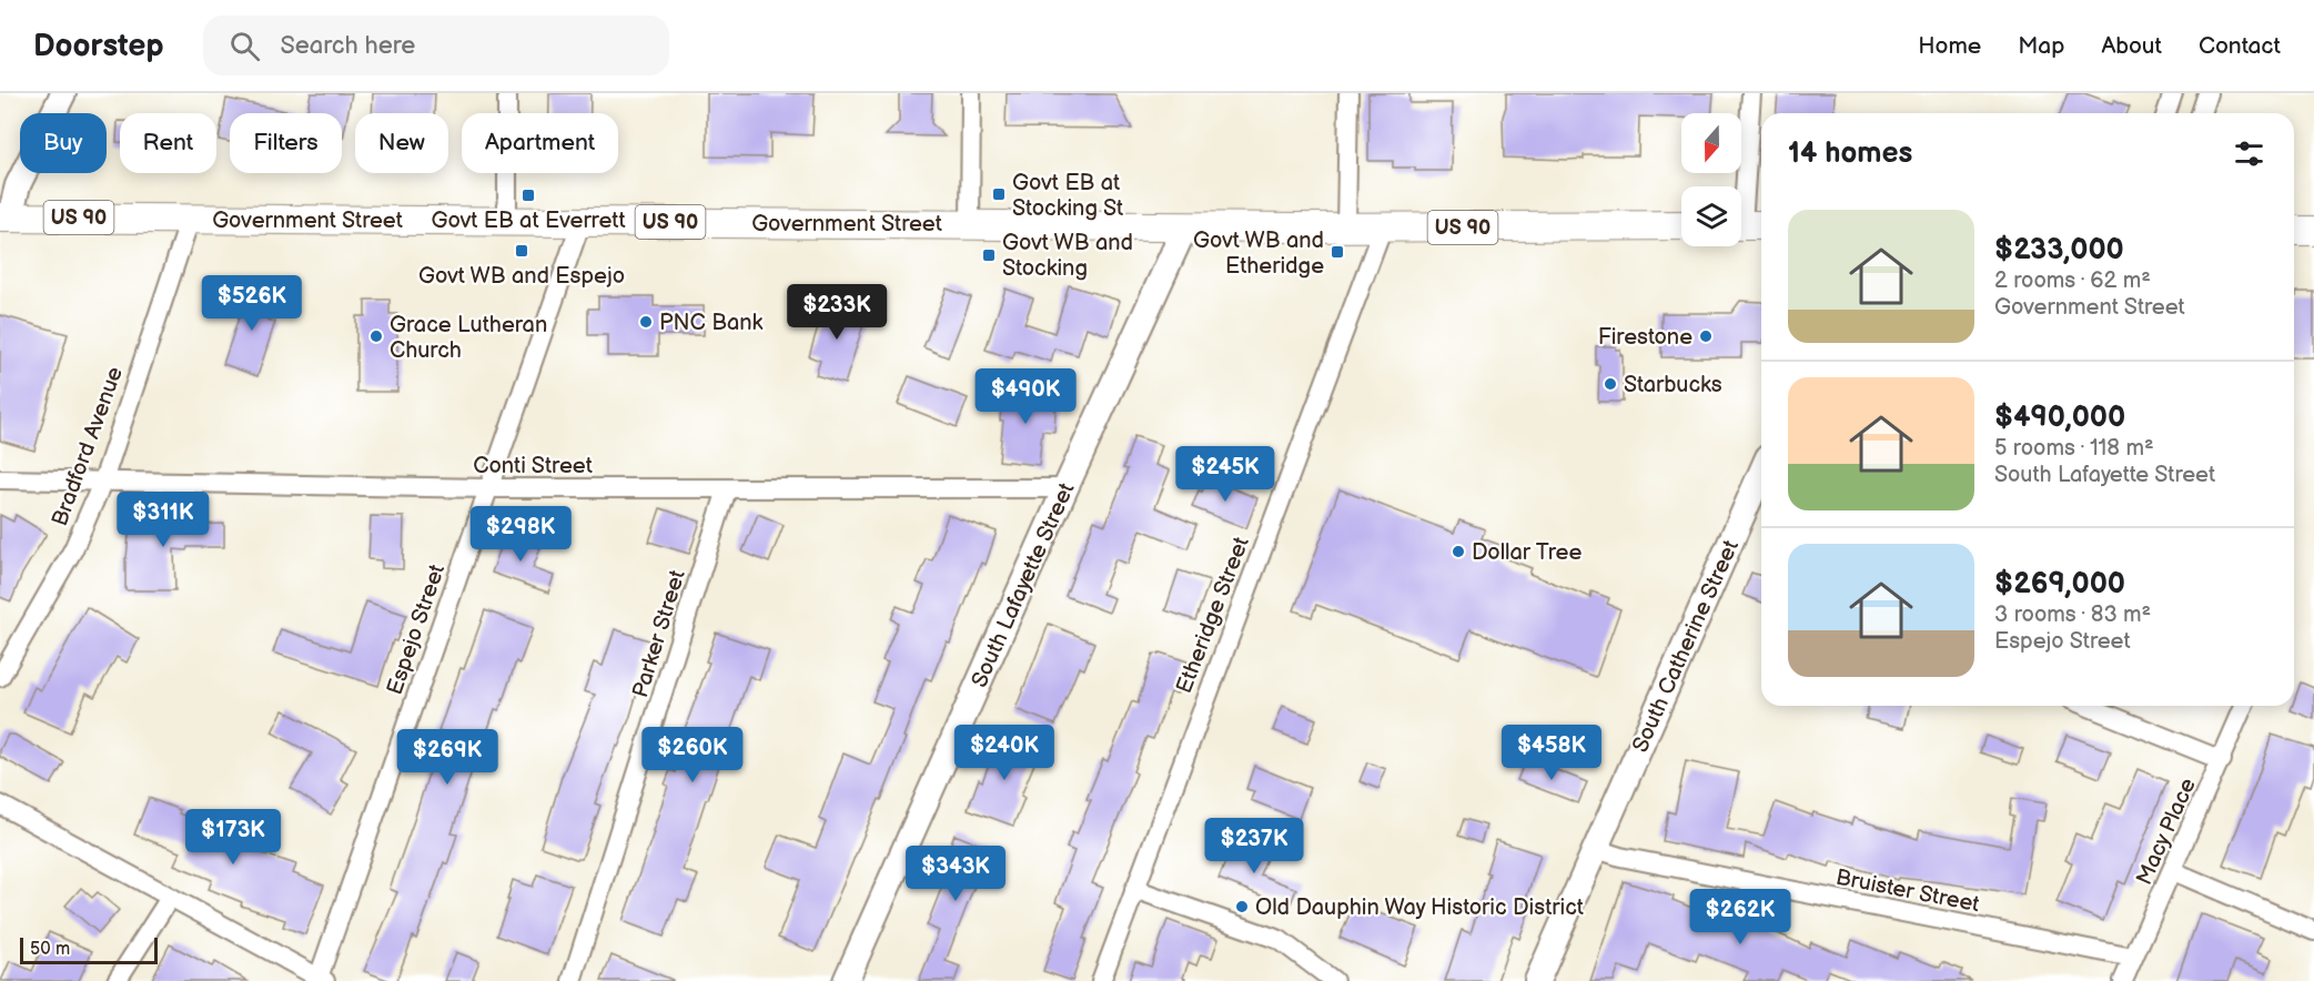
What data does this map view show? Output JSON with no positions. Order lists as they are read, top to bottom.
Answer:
{
  "streets": {
    "main road": ["US 90", "Government Street"],
    "street": [
      "Bradford Avenue",
      "Conti Street",
      "South Lafayette Street",
      "Etheridge Street",
      "Espejo Street",
      "Parker Street",
      "South Catherine Street",
      "Macy Place",
      "Bruister Street"
    ]
  },
  "crossings": [
    ["Government Street", "Bradford Avenue"],
    ["Government Street", "South Lafayette Street"],
    ["Government Street", "Etheridge Street"],
    ["Government Street", "Espejo Street"],
    ["Bradford Avenue", "Conti Street"],
    ["Conti Street", "South Lafayette Street"],
    ["Conti Street", "Espejo Street"],
    ["Conti Street", "Parker Street"],
    ["South Catherine Street", "Bruister Street"],
    ["Macy Place", "Bruister Street"]
  ],
  "places": {
    "transit": [
      "Govt EB at Stocking St",
      "Govt EB at Everrett",
      "Govt WB and Espejo",
      "Govt WB and Etheridge",
      "Govt WB and Stocking"
    ],
    "other": [
      "PNC Bank",
      "Grace Lutheran Church",
      "Firestone",
      "Starbucks",
      "Dollar Tree",
      "Old Dauphin Way Historic District"
    ]
  },
  "scale_bar": "50 m",
  "north": "bottom",
  "page": {
    "header": "Doorstep",
    "search": "Search here",
    "nav": [
      "Home",
      "Map",
      "About",
      "Contact"
    ],
    "chip": [
      "Buy",
      "Rent",
      "Filters",
      "New",
      "Apartment"
    ],
    "heading": "14 homes",
    "list": [
      {
        "name": "$233,000",
        "note": "2 rooms · 62 m² · Government Street"
      },
      {
        "name": "$490,000",
        "note": "5 rooms · 118 m² · South Lafayette Street"
      },
      {
        "name": "$269,000",
        "note": "3 rooms · 83 m² · Espejo Street"
      }
    ],
    "price": [
      "$526K",
      "$233K",
      "$490K",
      "$245K",
      "$311K",
      "$298K",
      "$240K",
      "$458K",
      "$260K",
      "$269K",
      "$173K",
      "$237K",
      "$343K",
      "$262K"
    ],
    "scale": "50 m"
  }
}
